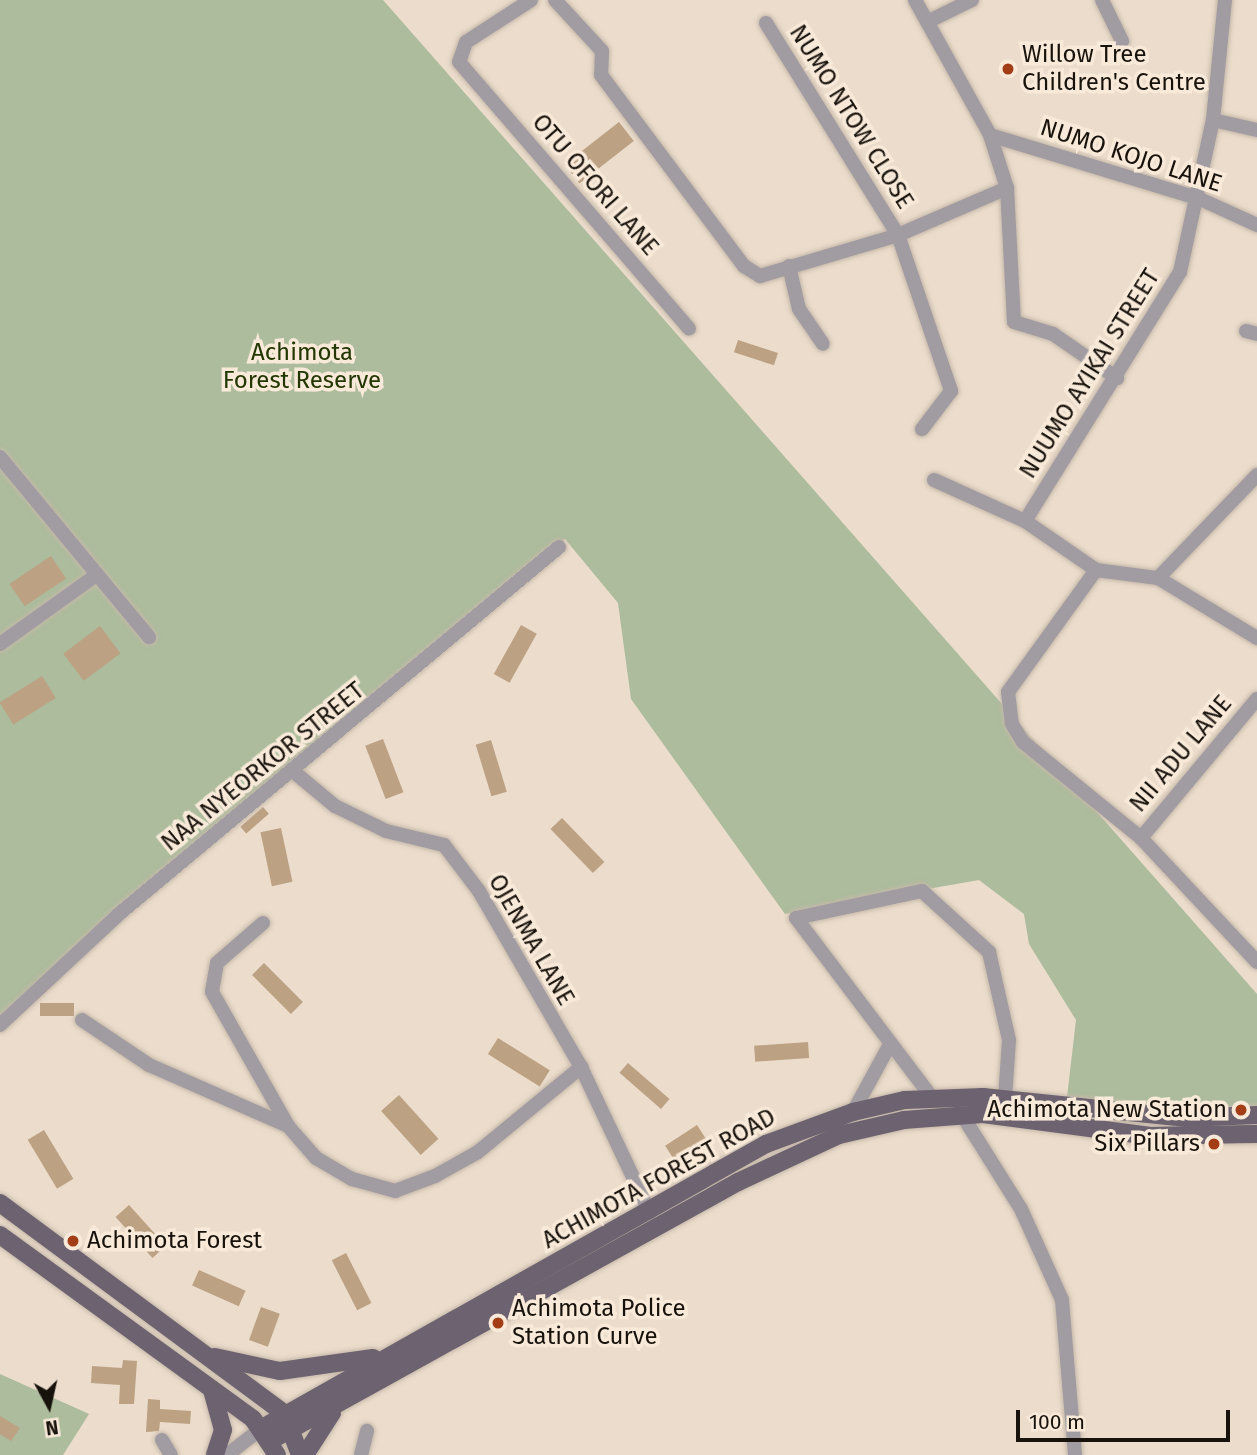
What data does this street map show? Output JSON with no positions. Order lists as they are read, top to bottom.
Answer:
{
  "streets": {
    "main road": ["ACHIMOTA FOREST ROAD"],
    "street": [
      "NUMO NTOW CLOSE",
      "NUMO KOJO LANE",
      "OTU OFORI LANE",
      "NUUMO AYIKAI STREET",
      "NII ADU LANE",
      "NAA NYEORKOR STREET",
      "OJENMA LANE"
    ]
  },
  "crossings": [
    ["NUMO KOJO LANE", "NUUMO AYIKAI STREET"],
    ["NAA NYEORKOR STREET", "OJENMA LANE"],
    ["OJENMA LANE", "ACHIMOTA FOREST ROAD"]
  ],
  "parks": ["Achimota Forest Reserve"],
  "places": [
    "Willow Tree Children's Centre",
    "Achimota New Station",
    "Six Pillars",
    "Achimota Forest",
    "Achimota Police Station Curve"
  ],
  "scale_bar": "100 m",
  "north": "bottom"
}
